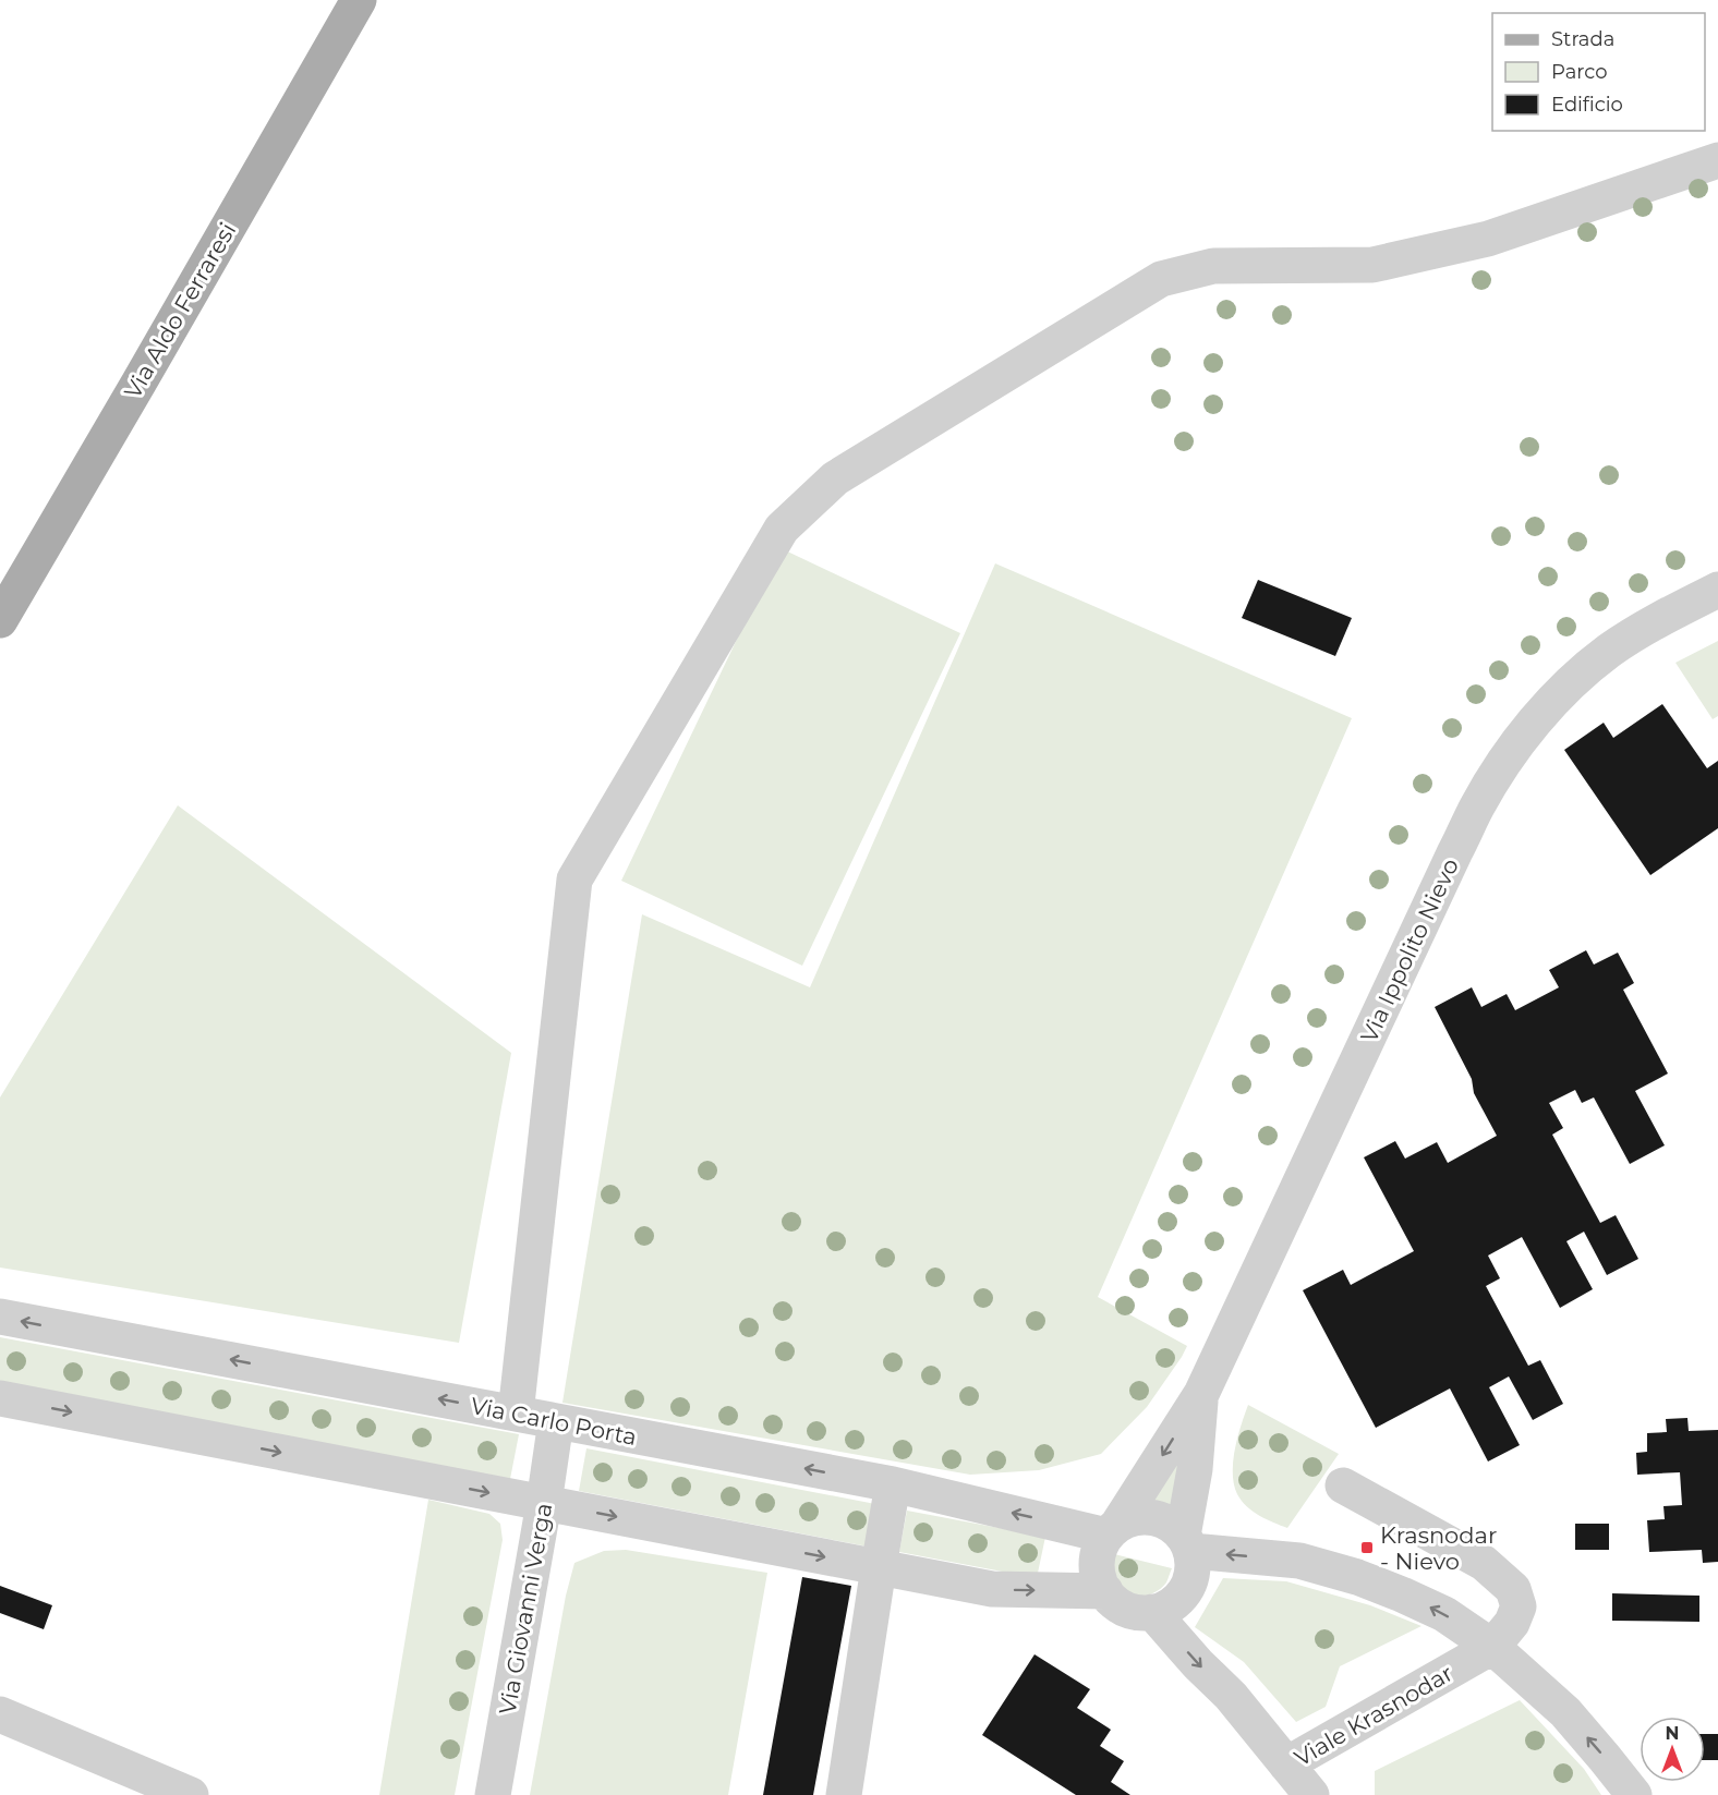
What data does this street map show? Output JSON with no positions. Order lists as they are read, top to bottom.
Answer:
{
  "streets": {
    "main road": ["Via Aldo Ferraresi"],
    "street": [
      "Via Ippolito Nievo",
      "Via Carlo Porta",
      "Via Giovanni Verga",
      "Viale Krasnodar"
    ]
  },
  "crossings": [
    ["Via Ippolito Nievo", "Via Carlo Porta"],
    ["Via Carlo Porta", "Via Giovanni Verga"]
  ],
  "places": {
    "transit": ["Krasnodar - Nievo"]
  },
  "legend": ["Strada", "Parco", "Edificio"],
  "north": "top"
}
